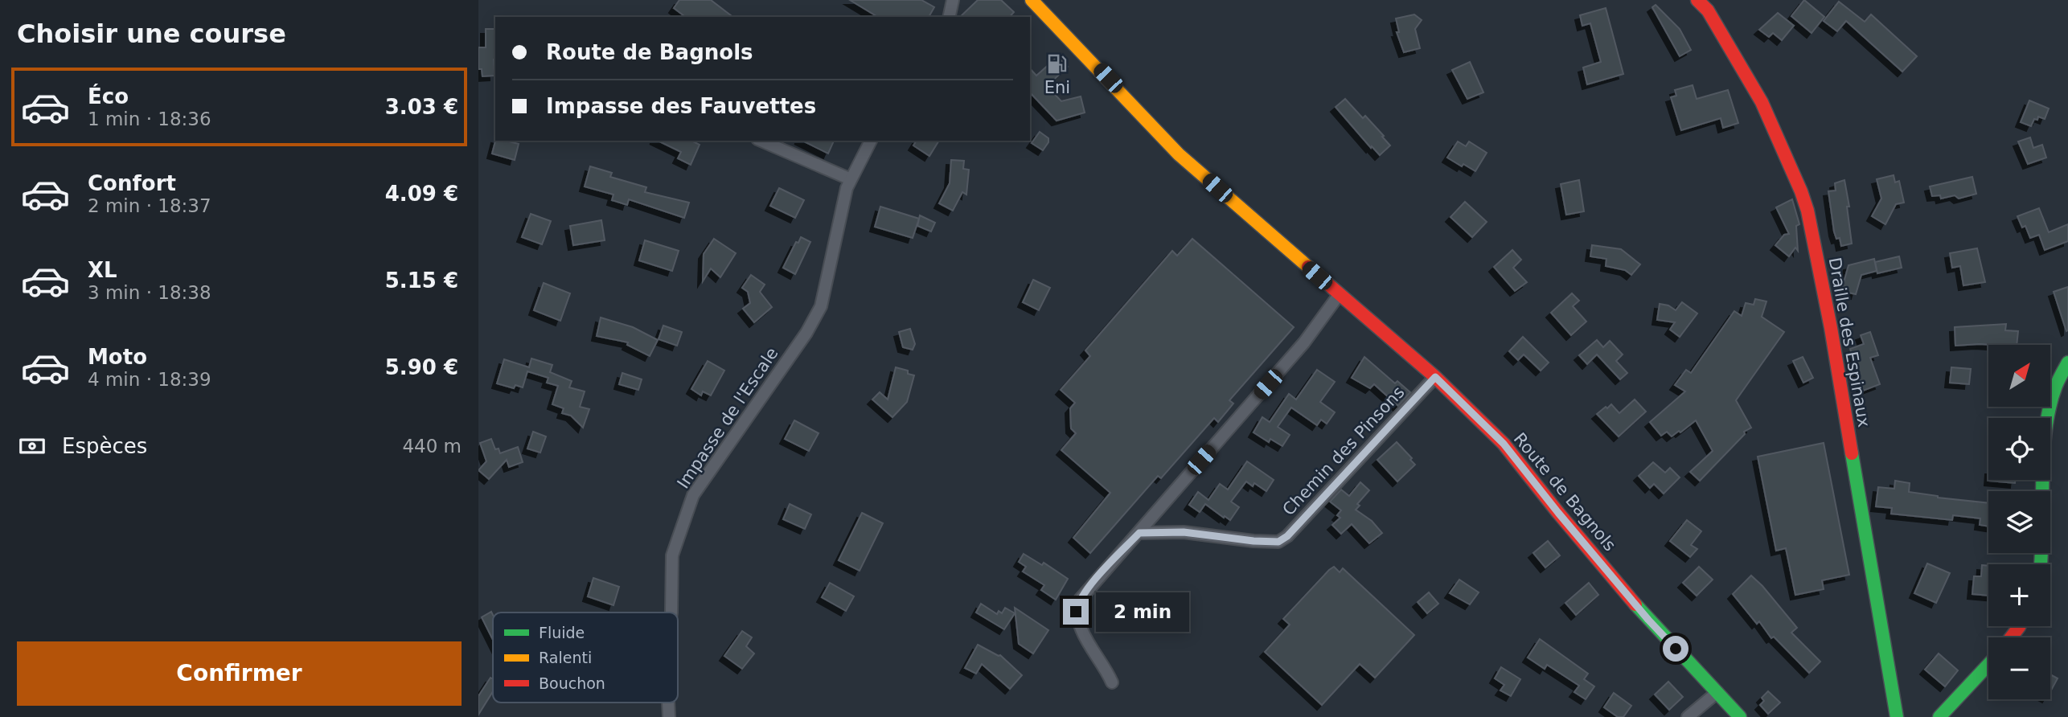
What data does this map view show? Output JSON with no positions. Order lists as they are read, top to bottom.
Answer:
{
  "streets": {
    "street": [
      "Draille des Espinaux",
      "Impasse de l'Escale",
      "Chemin des Pinsons",
      "Route de Bagnols"
    ]
  },
  "crossings": [
    ["Chemin des Pinsons", "Route de Bagnols"]
  ],
  "places": {
    "fuel station": ["Eni"]
  },
  "legend": ["Fluide", "Ralenti", "Bouchon"],
  "north": "top right",
  "page": {
    "heading": "Choisir une course",
    "banner": ["Route de Bagnols", "Impasse des Fauvettes"],
    "list": [
      {
        "name": "Éco",
        "note": "1 min · 18:36",
        "value": "3.03 €"
      },
      {
        "name": "Confort",
        "note": "2 min · 18:37",
        "value": "4.09 €"
      },
      {
        "name": "XL",
        "note": "3 min · 18:38",
        "value": "5.15 €"
      },
      {
        "name": "Moto",
        "note": "4 min · 18:39",
        "value": "5.90 €"
      }
    ],
    "map_buttons": ["+", "−"],
    "pay": ["Espèces", "440 m"],
    "bubble": "2 min",
    "buttons": "Confirmer"
  }
}
